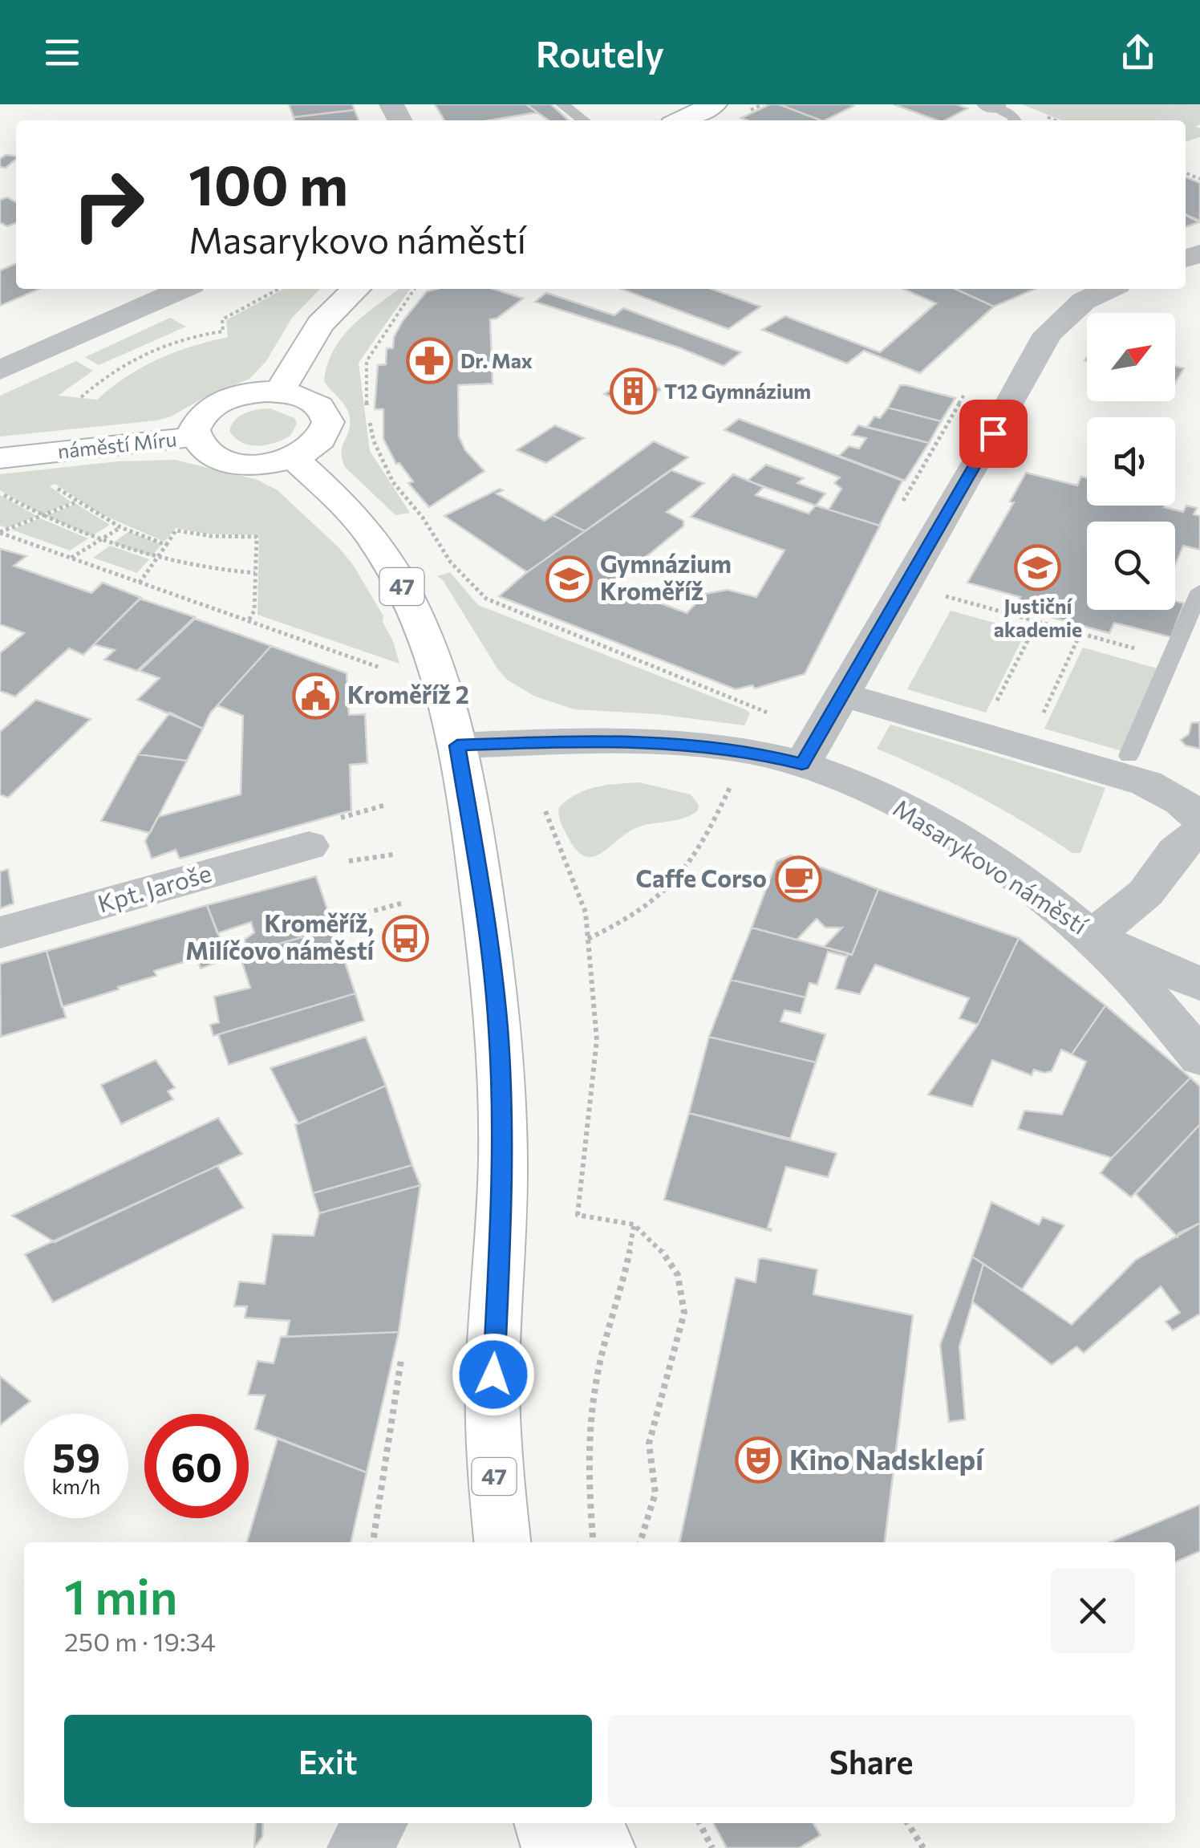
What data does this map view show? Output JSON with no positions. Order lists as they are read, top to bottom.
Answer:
{
  "streets": {
    "main road": ["náměstí Míru", "47"],
    "street": ["Masarykovo náměstí", "Kpt. Jaroše"]
  },
  "crossings": [
    ["náměstí Míru", "47"],
    ["47", "Masarykovo náměstí"]
  ],
  "places": {
    "pharmacy": ["Dr. Max"],
    "building": ["T12 Gymnázium"],
    "school or university": ["Justiční akademie", "Gymnázium Kroměříž"],
    "public building": ["Kroměříž 2"],
    "cafe": ["Caffe Corso"],
    "bus stop": ["Kroměříž, Milíčovo náměstí"],
    "theatre": ["Kino Nadsklepí"]
  },
  "north": "top right",
  "page": {
    "header": "Routely",
    "turn": ["100 m", "Masarykovo náměstí"],
    "speed": "59 km/h",
    "limit": "60",
    "heading": ["1 min", "250 m · 19:34"],
    "buttons": ["Exit", "Share"]
  }
}
